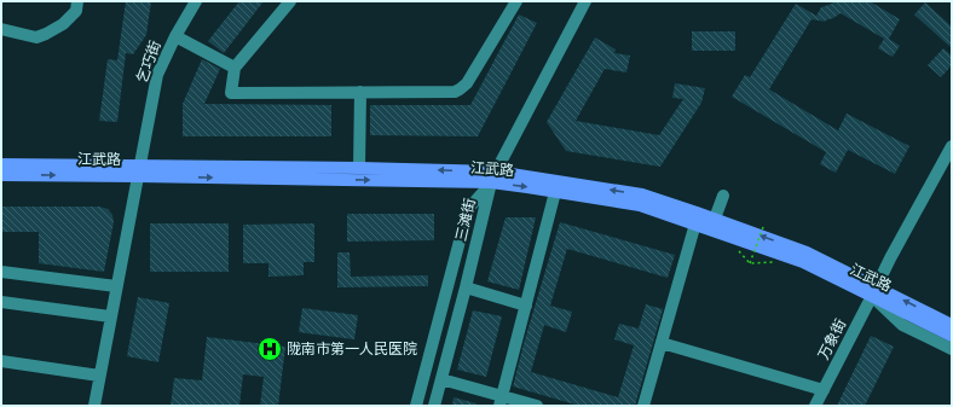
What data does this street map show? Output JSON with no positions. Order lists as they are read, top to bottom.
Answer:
{
  "streets": {
    "main road": ["江武路"],
    "street": ["乞巧街", "三滩街", "万象街"]
  },
  "crossings": [
    ["乞巧街", "江武路"],
    ["江武路", "三滩街"],
    ["江武路", "万象街"]
  ],
  "places": {
    "hospital": ["陇南市第一人民医院"]
  }
}
